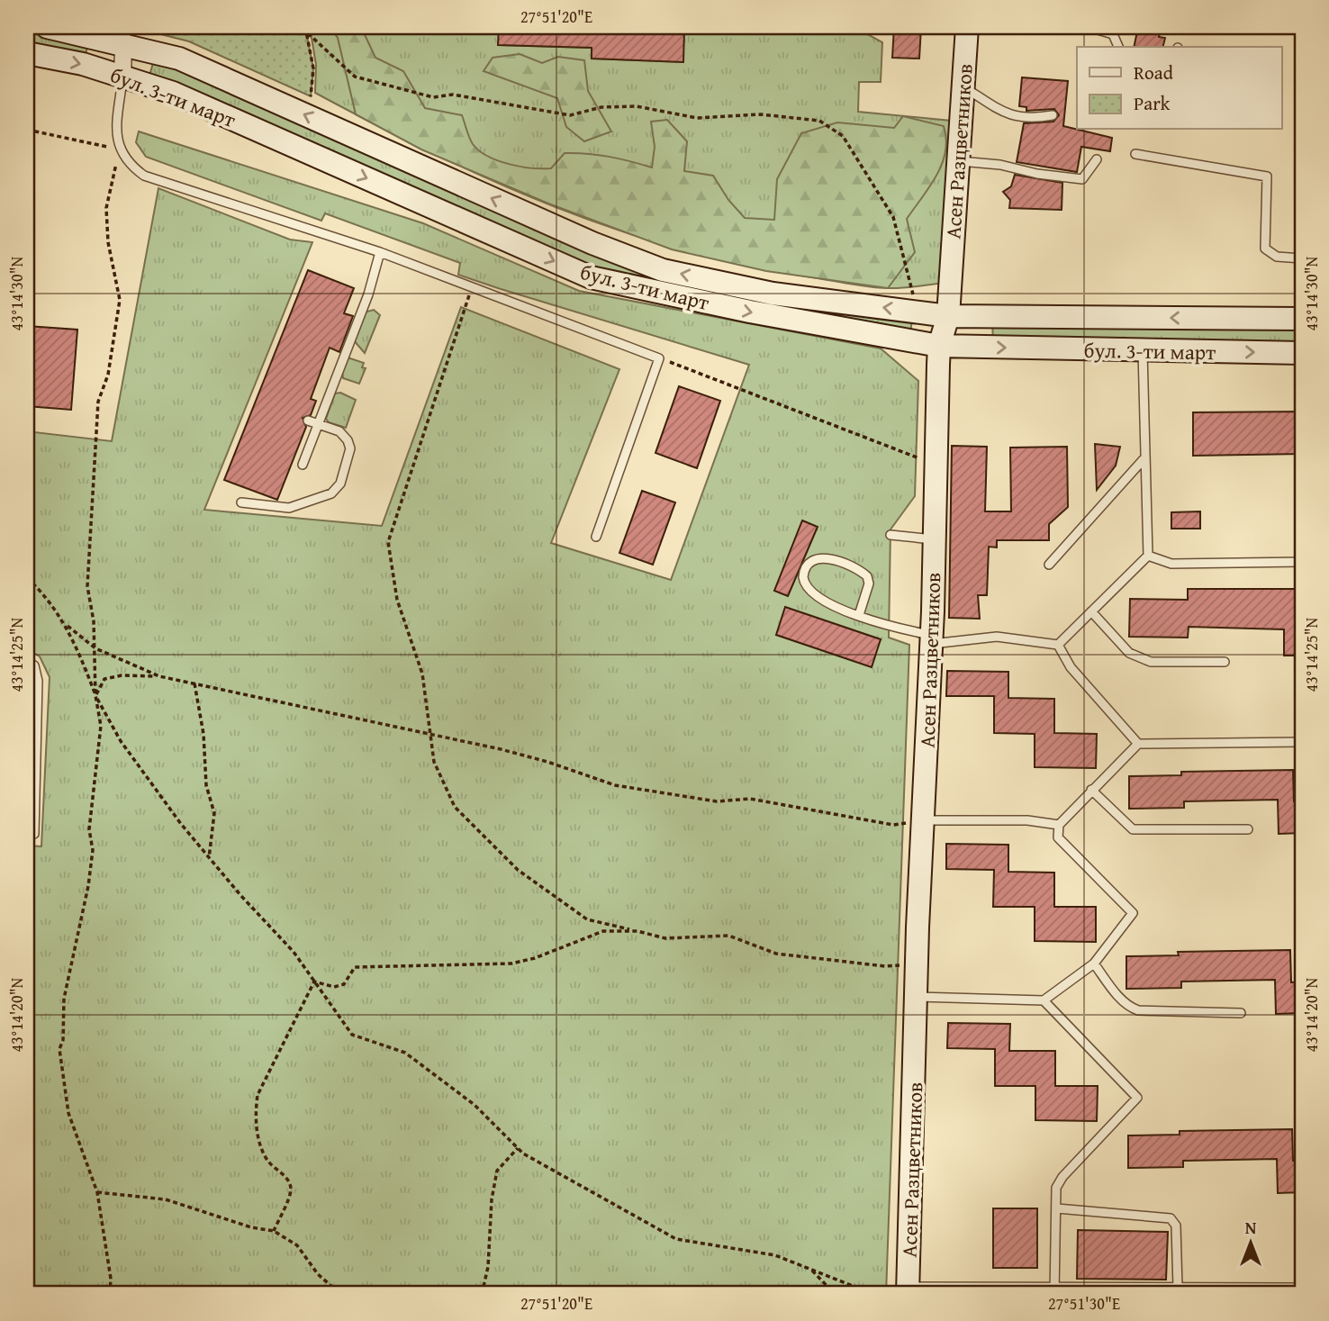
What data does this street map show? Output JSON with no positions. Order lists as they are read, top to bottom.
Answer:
{
  "streets": {
    "street": ["бул. 3-ти март", "Асен Разцветников"]
  },
  "crossings": [
    ["бул. 3-ти март", "Асен Разцветников"]
  ],
  "legend": ["Road", "Park"],
  "north": "top",
  "coordinates": [
    "27°51'20\"E",
    "43°14'30\"N",
    "43°14'25\"N",
    "43°14'20\"N",
    "27°51'30\"E"
  ]
}
